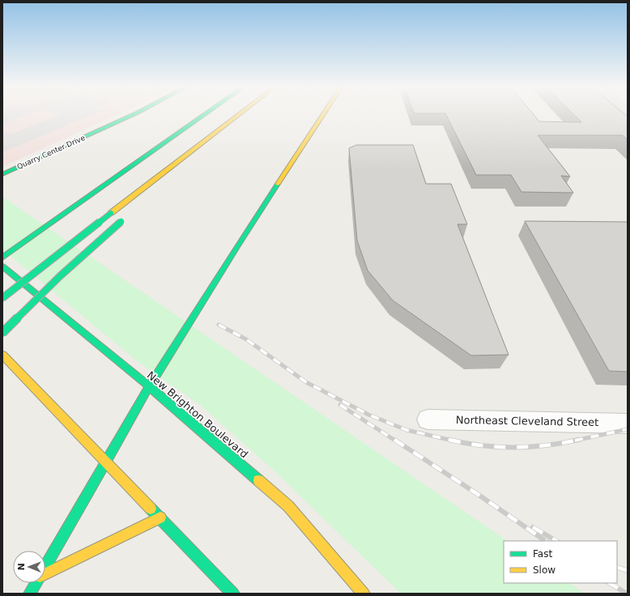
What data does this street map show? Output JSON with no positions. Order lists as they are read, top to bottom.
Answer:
{
  "streets": {
    "main road": ["Quarry Center Drive", "New Brighton Boulevard"],
    "street": ["Northeast Cleveland Street"]
  },
  "legend": ["Fast", "Slow"],
  "north": "left"
}
